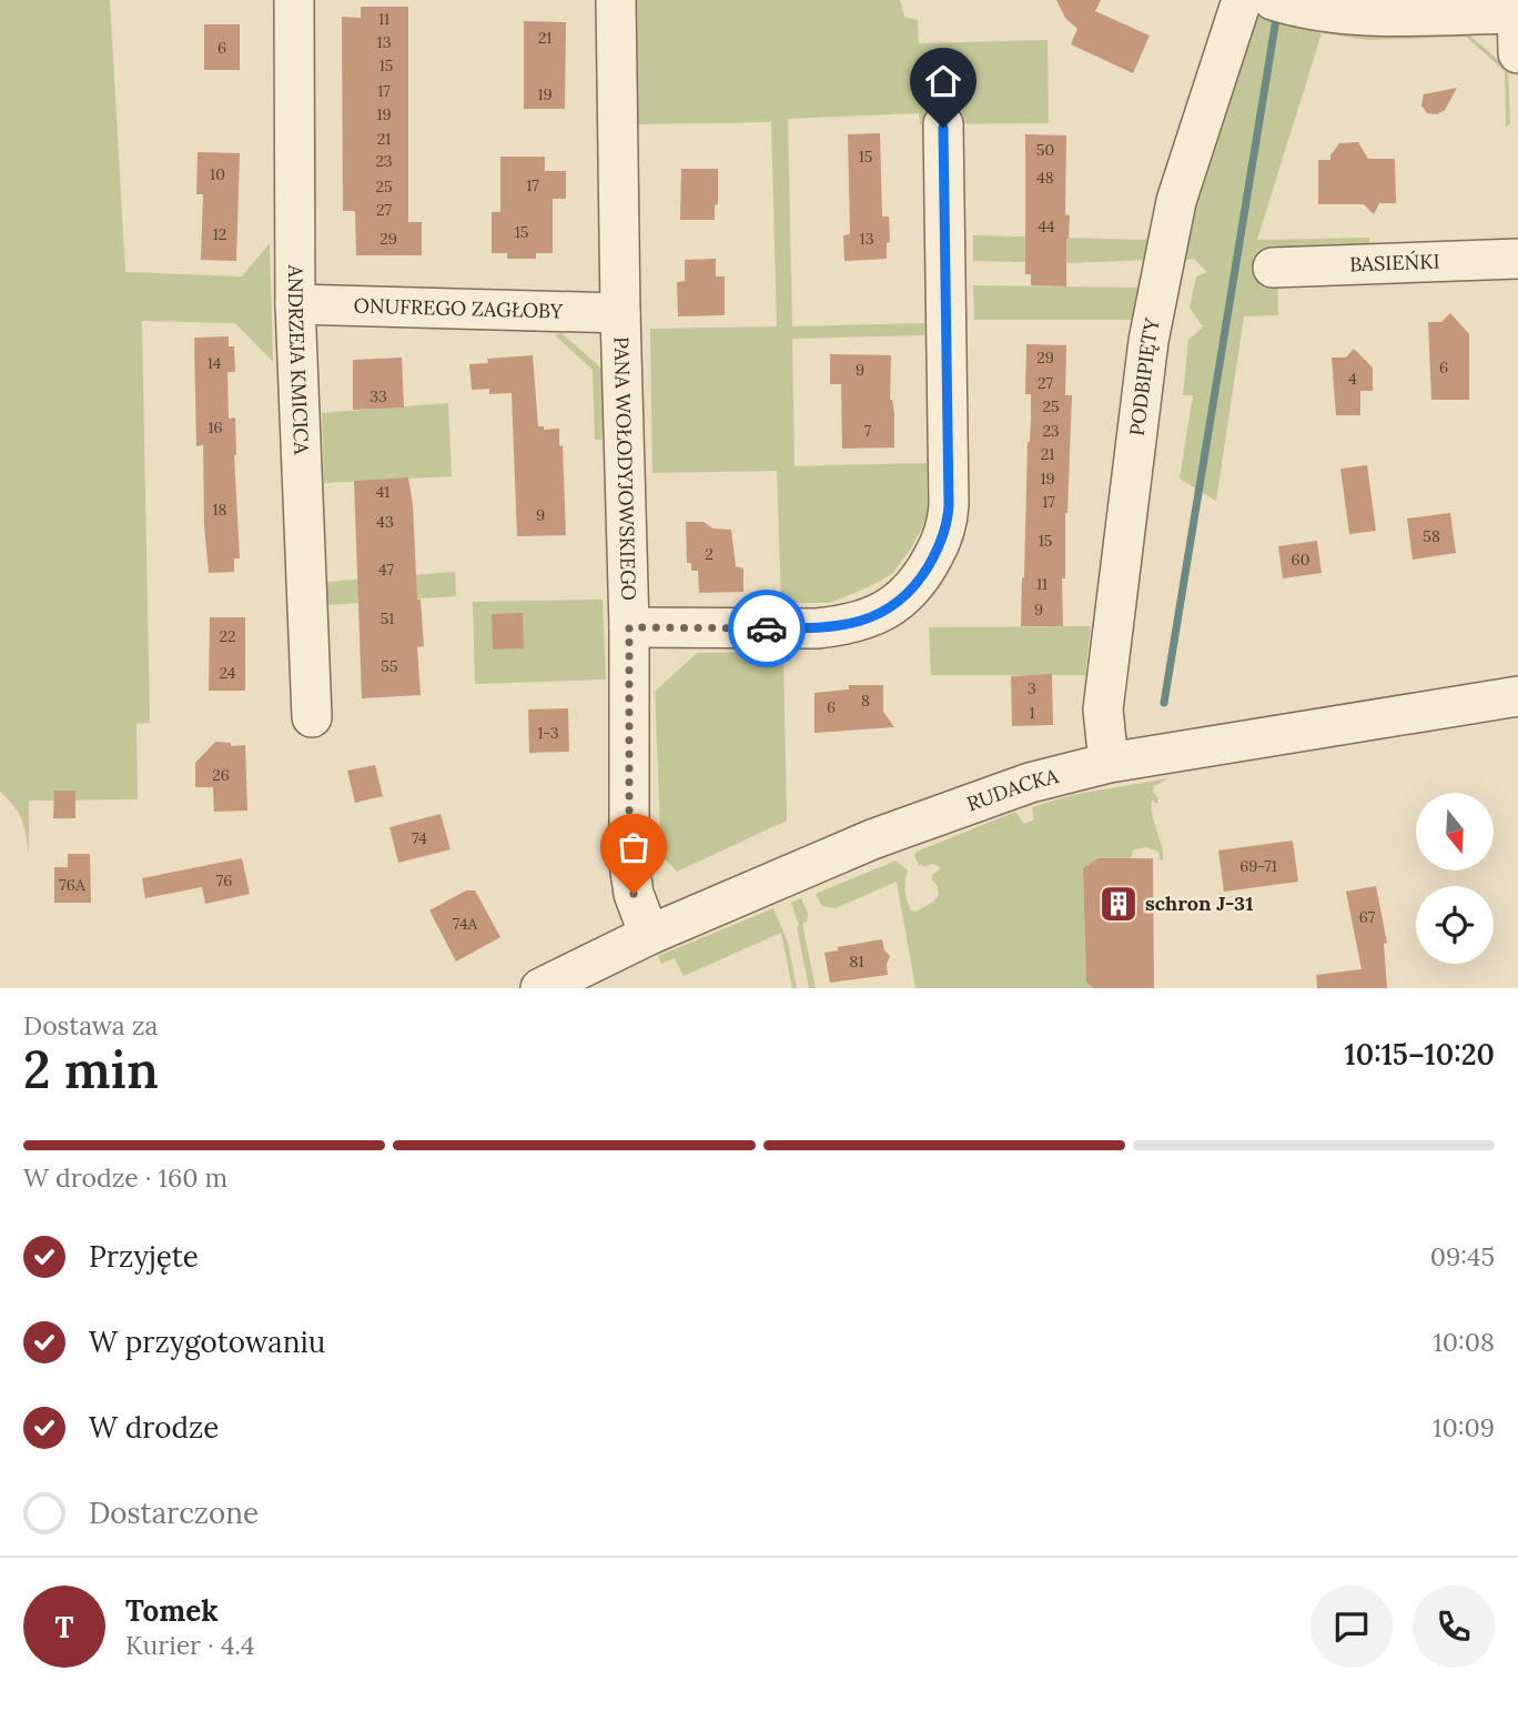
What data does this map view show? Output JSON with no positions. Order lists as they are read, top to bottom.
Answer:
{
  "streets": {
    "street": [
      "BASIEŃKI",
      "ONUFREGO ZAGŁOBY",
      "ANDRZEJA KMICICA",
      "PODBIPIĘTY",
      "PANA WOŁODYJOWSKIEGO",
      "RUDACKA"
    ]
  },
  "crossings": [
    ["ONUFREGO ZAGŁOBY", "ANDRZEJA KMICICA"],
    ["ONUFREGO ZAGŁOBY", "PANA WOŁODYJOWSKIEGO"],
    ["PODBIPIĘTY", "RUDACKA"],
    ["PANA WOŁODYJOWSKIEGO", "RUDACKA"]
  ],
  "places": {
    "building": ["schron J-31"]
  },
  "house_numbers": [
    "11",
    "21",
    "13",
    "6",
    "15",
    "17",
    "19",
    "19",
    "21",
    "50",
    "15",
    "23",
    "10",
    "48",
    "17",
    "25",
    "27",
    "44",
    "15",
    "12",
    "29",
    "13",
    "29",
    "14",
    "6",
    "9",
    "4",
    "27",
    "33",
    "25",
    "16",
    "7",
    "23",
    "21",
    "19",
    "41",
    "17",
    "18",
    "9",
    "43",
    "58",
    "15",
    "2",
    "60",
    "47",
    "11",
    "9",
    "51",
    "22",
    "55",
    "24",
    "3",
    "8",
    "6",
    "1",
    "1-3",
    "26",
    "74",
    "69-71",
    "76",
    "76A",
    "67",
    "74A",
    "81"
  ],
  "north": "bottom",
  "page": {
    "heading": ["2 min", "Dostawa za", "10:15–10:20"],
    "panel": ["Tomek", "Kurier · 4.4"],
    "bar": "W drodze · 160 m",
    "list": [
      ["Przyjęte", "09:45"],
      ["W przygotowaniu", "10:08"],
      ["W drodze", "10:09"],
      "Dostarczone"
    ],
    "round": "T"
  }
}
